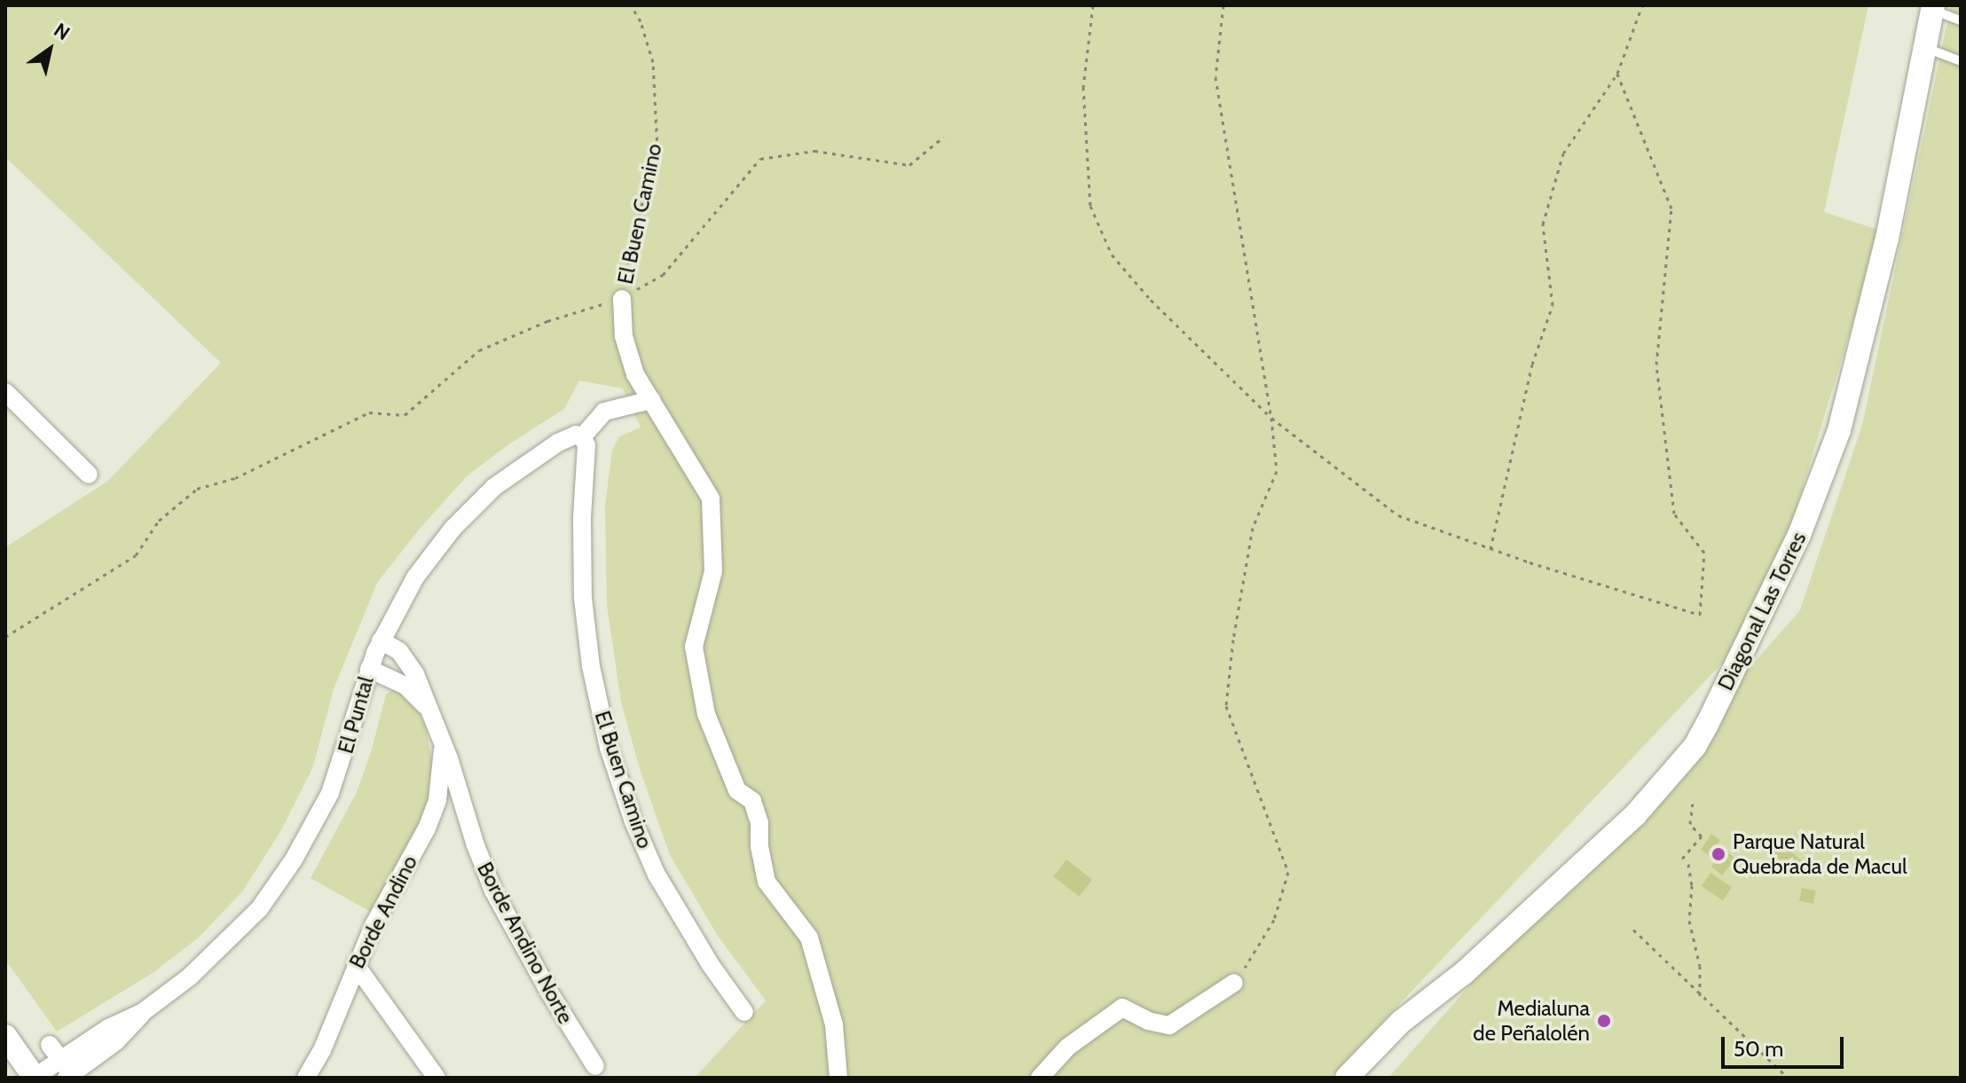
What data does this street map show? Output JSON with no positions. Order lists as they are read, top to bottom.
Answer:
{
  "streets": {
    "street": [
      "El Buen Camino",
      "Diagonal Las Torres",
      "El Puntal",
      "Borde Andino",
      "Borde Andino Norte"
    ]
  },
  "crossings": [
    ["El Buen Camino", "El Puntal"],
    ["Borde Andino", "Borde Andino Norte"]
  ],
  "places": ["Parque Natural Quebrada de Macul", "Medialuna de Peñalolén"],
  "scale_bar": "50 m",
  "north": "top right"
}
